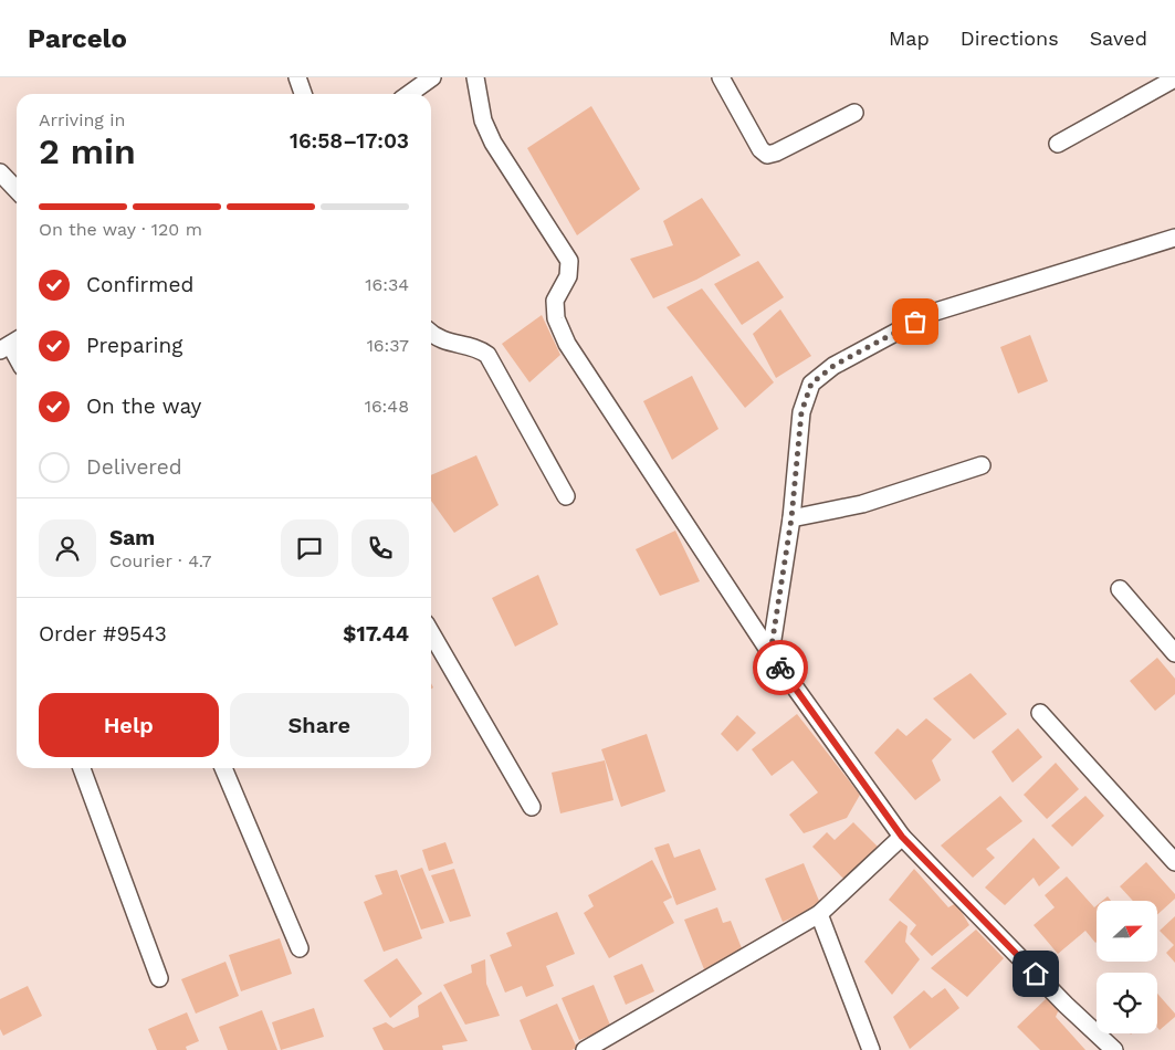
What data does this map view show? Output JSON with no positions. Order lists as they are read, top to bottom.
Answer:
{
  "north": "right",
  "page": {
    "header": "Parcelo",
    "nav": ["Map", "Directions", "Saved"],
    "heading": ["2 min", "Arriving in", "16:58–17:03"],
    "panel": [
      "Sam",
      "Courier · 4.7",
      "Order #9543",
      "$17.44"
    ],
    "bar": "On the way · 120 m",
    "list": [
      ["Confirmed", "16:34"],
      ["Preparing", "16:37"],
      ["On the way", "16:48"],
      "Delivered"
    ],
    "buttons": ["Help", "Share"]
  }
}
